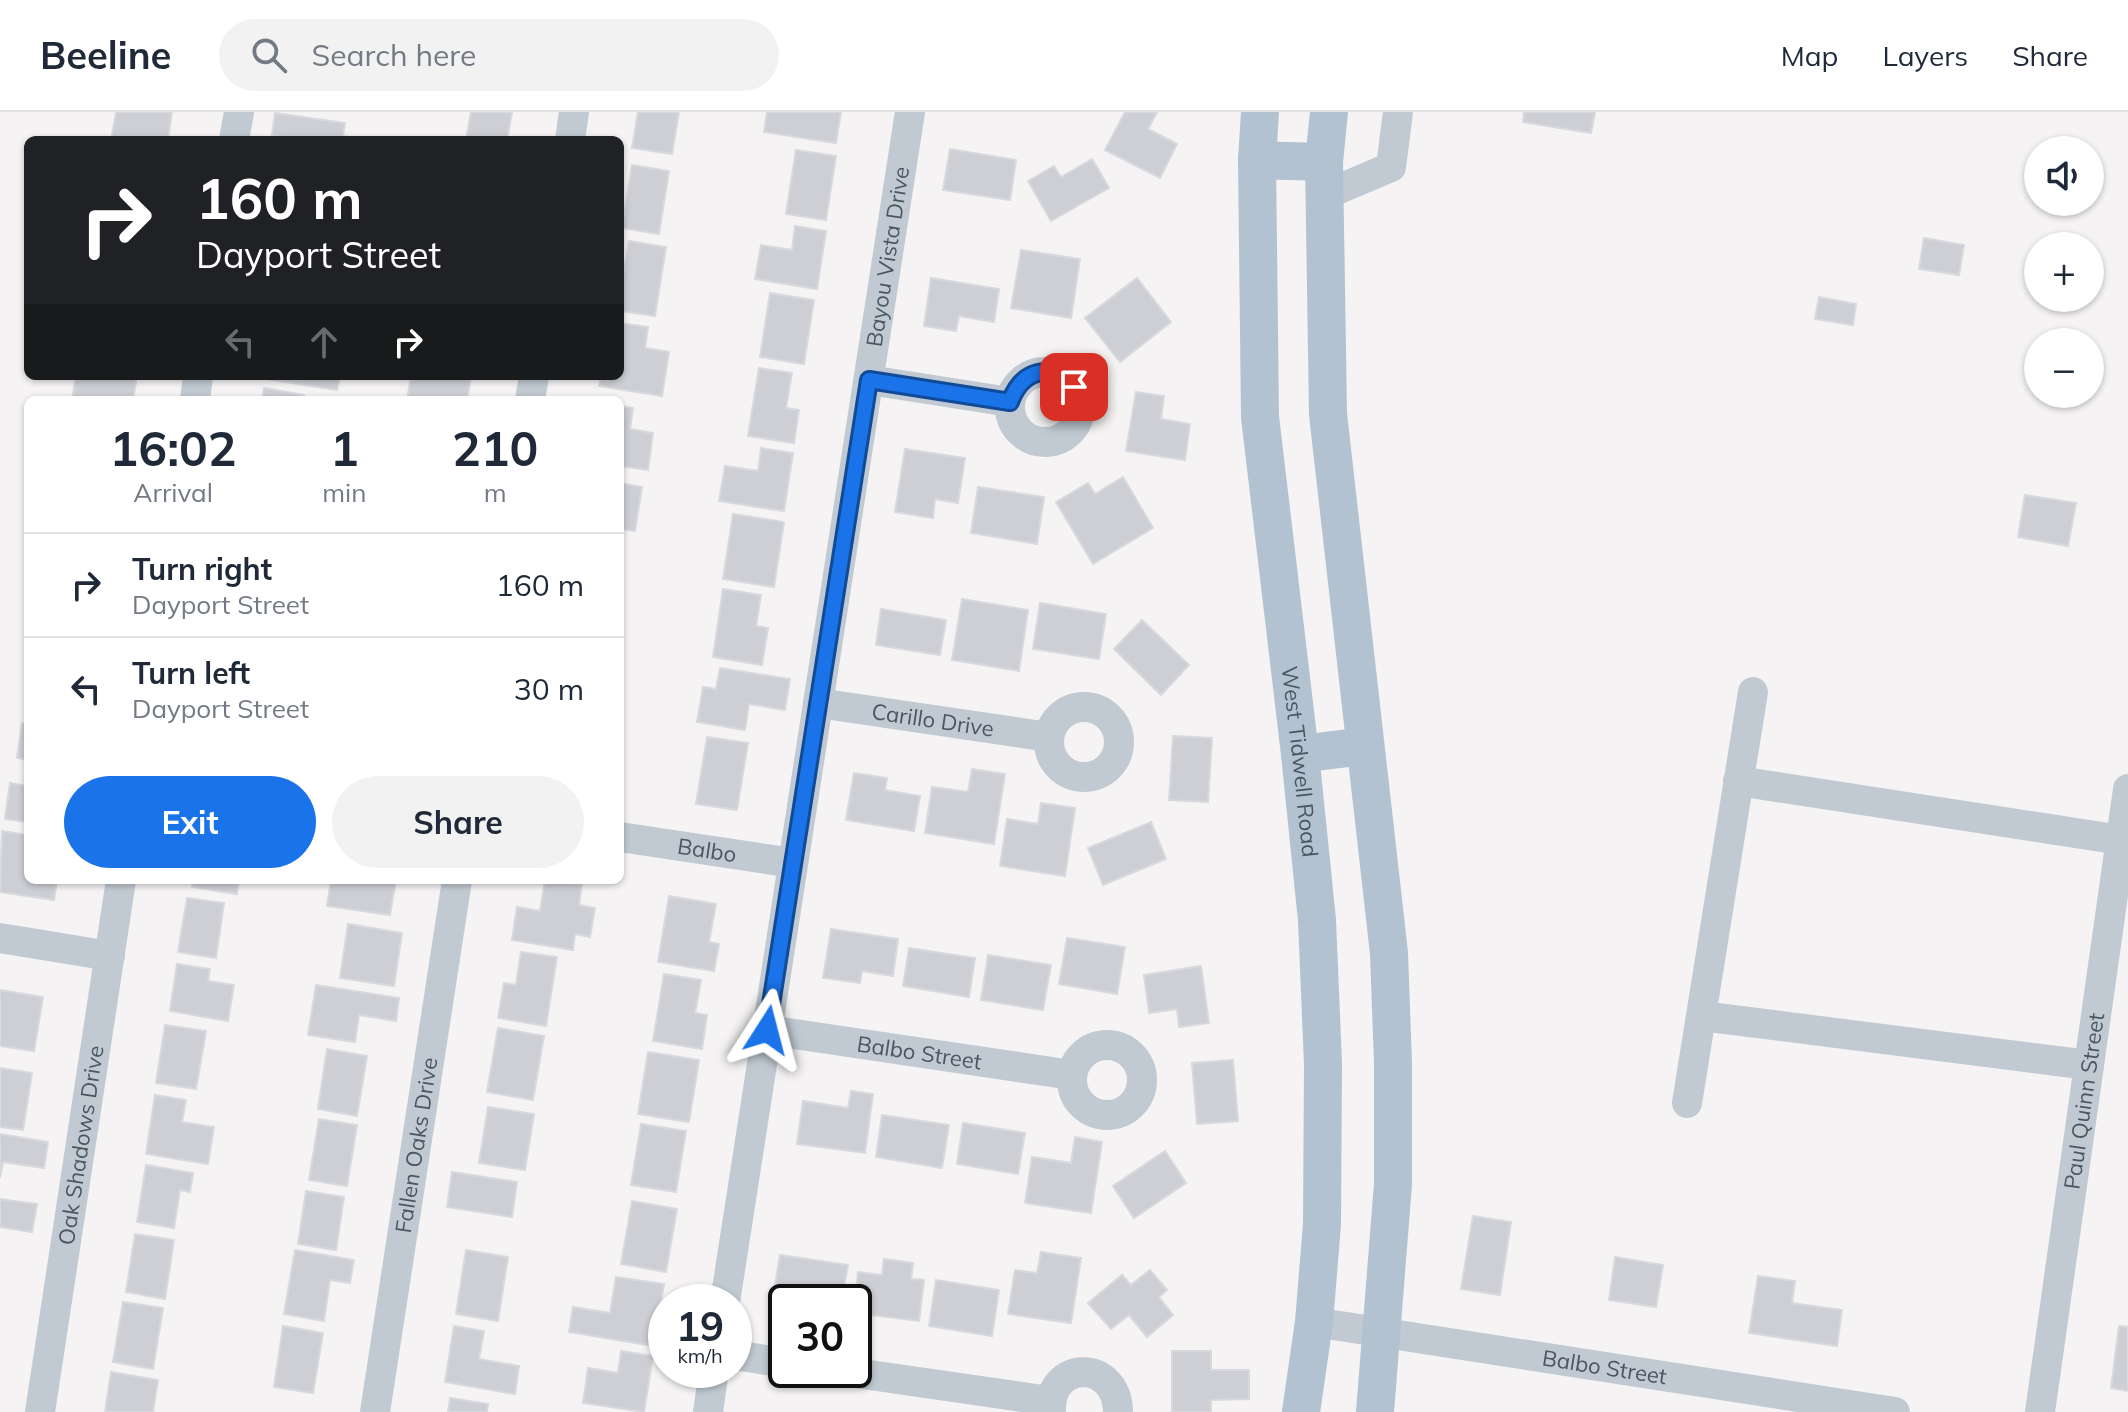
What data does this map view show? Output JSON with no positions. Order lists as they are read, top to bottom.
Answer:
{
  "streets": {
    "main road": ["West Tidwell Road"],
    "street": [
      "Bayou Vista Drive",
      "Carillo Drive",
      "Balbo",
      "Balbo Street",
      "Paul Quinn Street",
      "Oak Shadows Drive",
      "Fallen Oaks Drive"
    ]
  },
  "crossings": [
    ["Bayou Vista Drive", "Carillo Drive"],
    ["Bayou Vista Drive", "Balbo"],
    ["Bayou Vista Drive", "Balbo Street"],
    ["West Tidwell Road", "Balbo Street"]
  ],
  "page": {
    "header": "Beeline",
    "search": "Search here",
    "nav": ["Map", "Layers", "Share"],
    "map_buttons": ["+", "−"],
    "turn": ["160 m", "Dayport Street"],
    "eta": [
      "16:02",
      "Arrival",
      "1",
      "min",
      "210",
      "m"
    ],
    "list": [
      {
        "name": "Turn right",
        "note": "Dayport Street",
        "value": "160 m"
      },
      {
        "name": "Turn left",
        "note": "Dayport Street",
        "value": "30 m"
      }
    ],
    "buttons": ["Exit", "Share"],
    "speed": "19 km/h",
    "limit": "30"
  }
}
